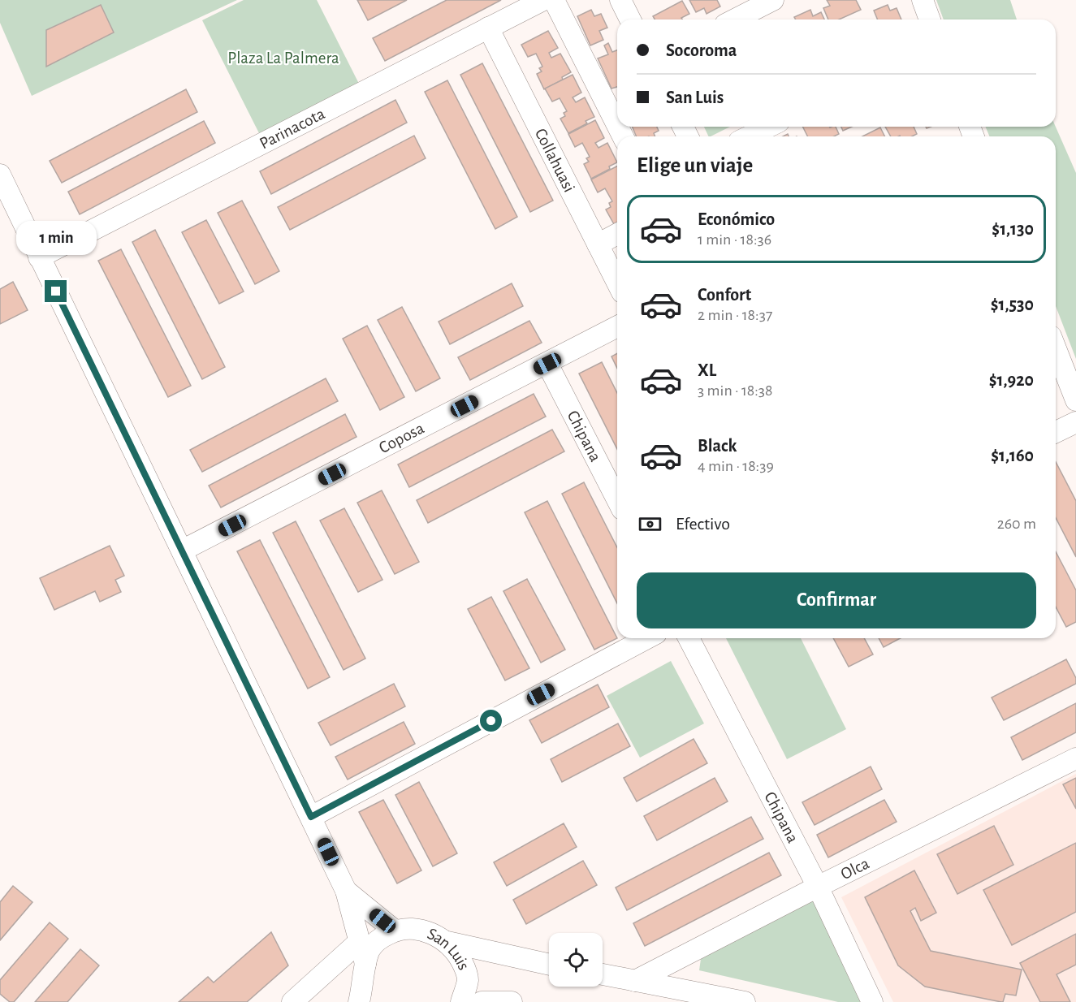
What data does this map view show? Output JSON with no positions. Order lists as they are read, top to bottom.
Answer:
{
  "streets": {
    "street": [
      "Parinacota",
      "Collahuasi",
      "Chipana",
      "Coposa",
      "Olca",
      "San Luis"
    ]
  },
  "crossings": [
    ["Parinacota", "Collahuasi"],
    ["Chipana", "Coposa"],
    ["Chipana", "Olca"]
  ],
  "parks": ["Plaza La Palmera"],
  "page": {
    "banner": ["Socoroma", "San Luis"],
    "heading": "Elige un viaje",
    "list": [
      {
        "name": "Económico",
        "note": "1 min · 18:36",
        "value": "$1,130"
      },
      {
        "name": "Confort",
        "note": "2 min · 18:37",
        "value": "$1,530"
      },
      {
        "name": "XL",
        "note": "3 min · 18:38",
        "value": "$1,920"
      },
      {
        "name": "Black",
        "note": "4 min · 18:39",
        "value": "$1,160"
      }
    ],
    "bubble": "1 min",
    "pay": ["Efectivo", "260 m"],
    "buttons": "Confirmar"
  }
}
